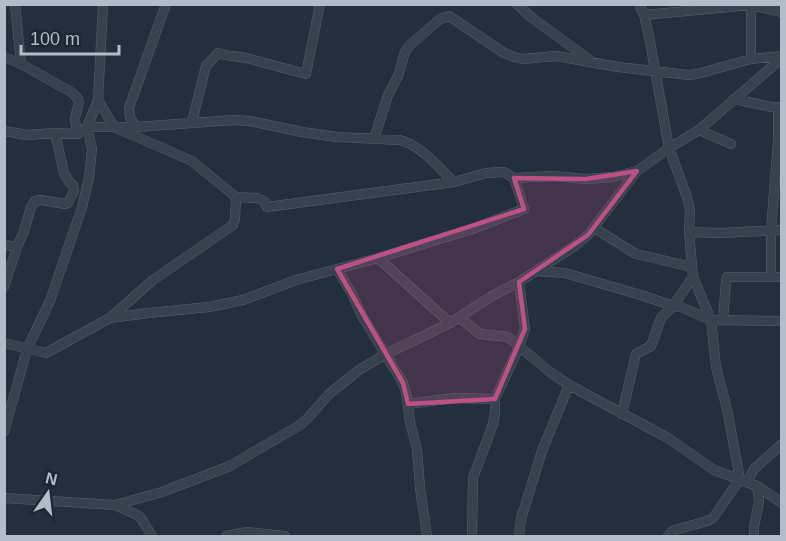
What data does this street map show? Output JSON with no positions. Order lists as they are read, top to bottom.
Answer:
{
  "scale_bar": "100 m",
  "north": "top"
}
